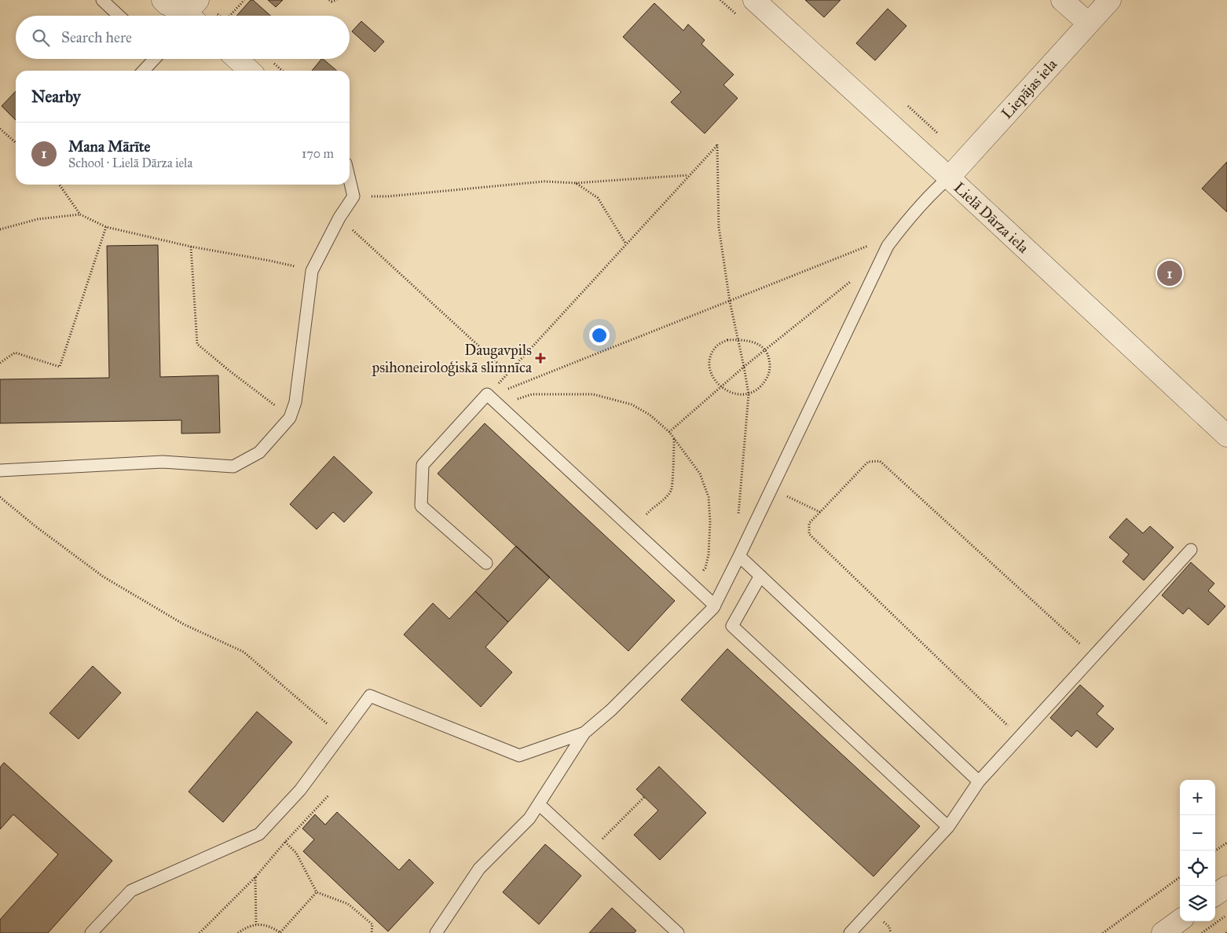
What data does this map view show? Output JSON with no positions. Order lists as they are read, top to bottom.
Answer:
{
  "streets": {
    "street": ["Liepājas iela", "Lielā Dārza iela"]
  },
  "crossings": [
    ["Liepājas iela", "Lielā Dārza iela"]
  ],
  "places": {
    "health": ["Daugavpils psihoneiroloģiskā slimnīca"]
  },
  "page": {
    "search": "Search here",
    "heading": "Nearby",
    "list": [
      {
        "mark": "1",
        "name": "Mana Mārīte",
        "note": "School · Lielā Dārza iela",
        "value": "170 m"
      }
    ],
    "pins": "1",
    "map_buttons": ["+", "−"]
  }
}
